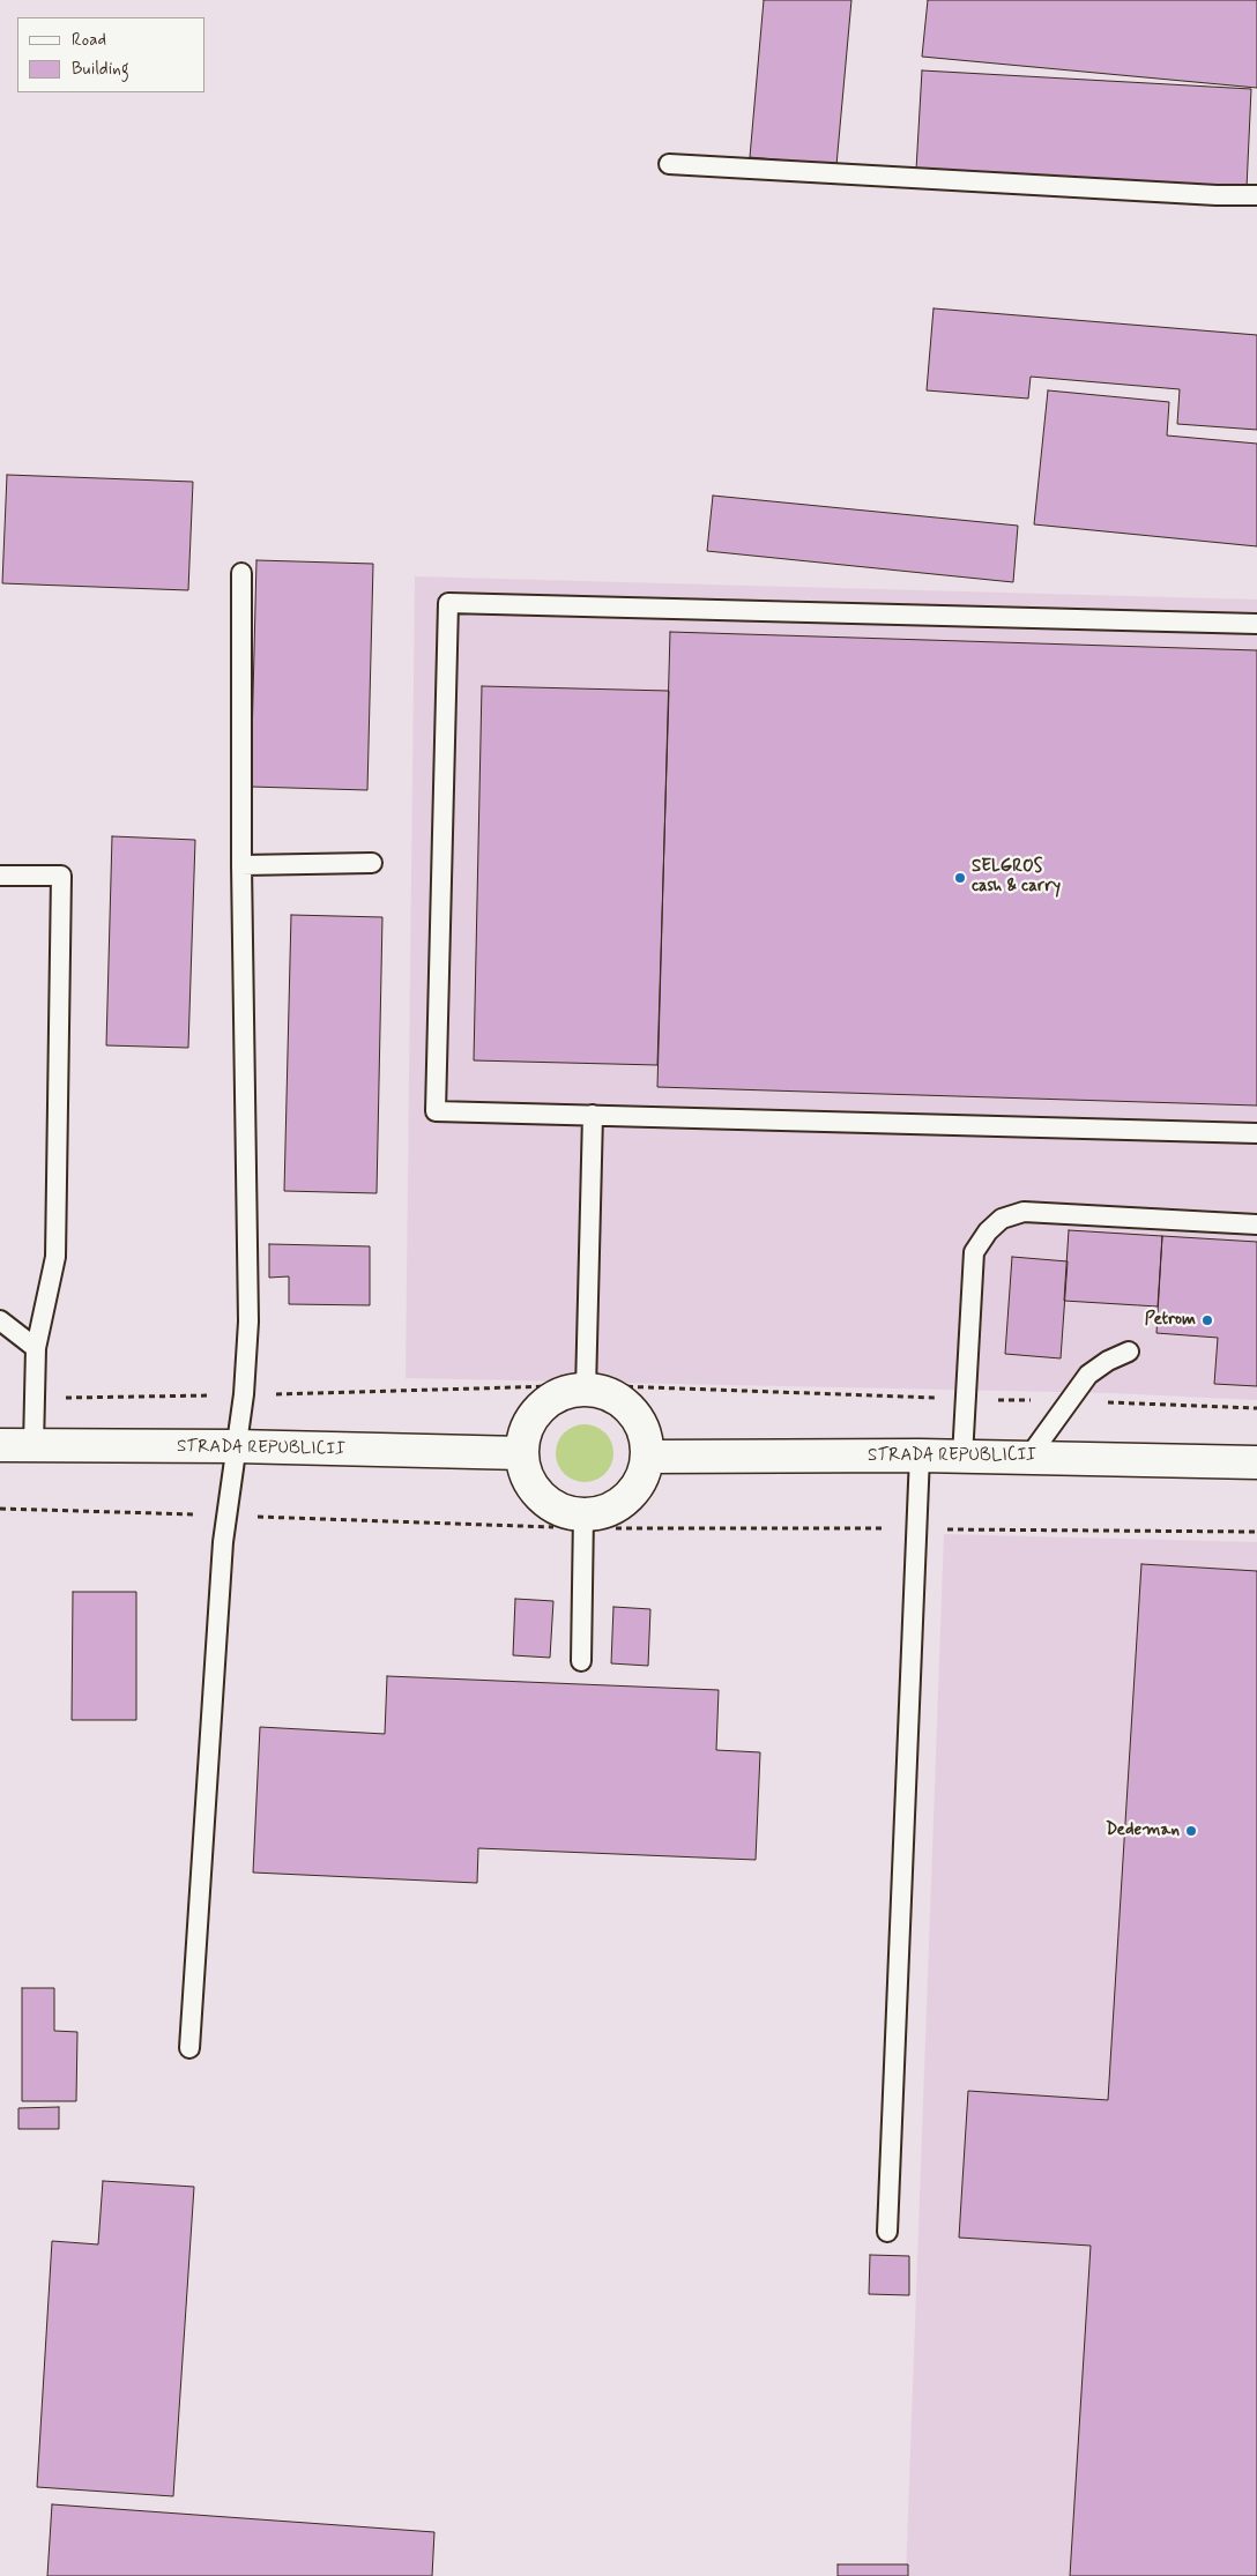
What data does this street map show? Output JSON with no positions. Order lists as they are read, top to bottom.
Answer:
{
  "streets": {
    "main road": ["STRADA REPUBLICII"]
  },
  "places": ["SELGROS cash & carry", "Petrom", "Dedeman"],
  "legend": ["Road", "Building"]
}
